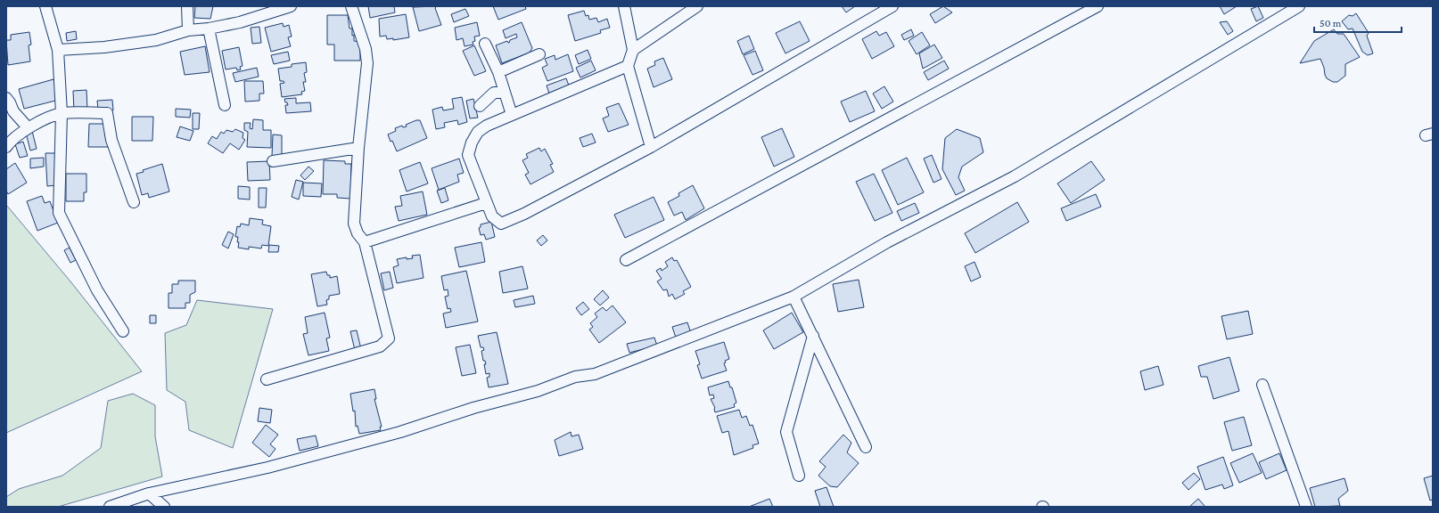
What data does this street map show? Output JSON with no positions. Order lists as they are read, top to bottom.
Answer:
{
  "scale_bar": "50 m"
}
